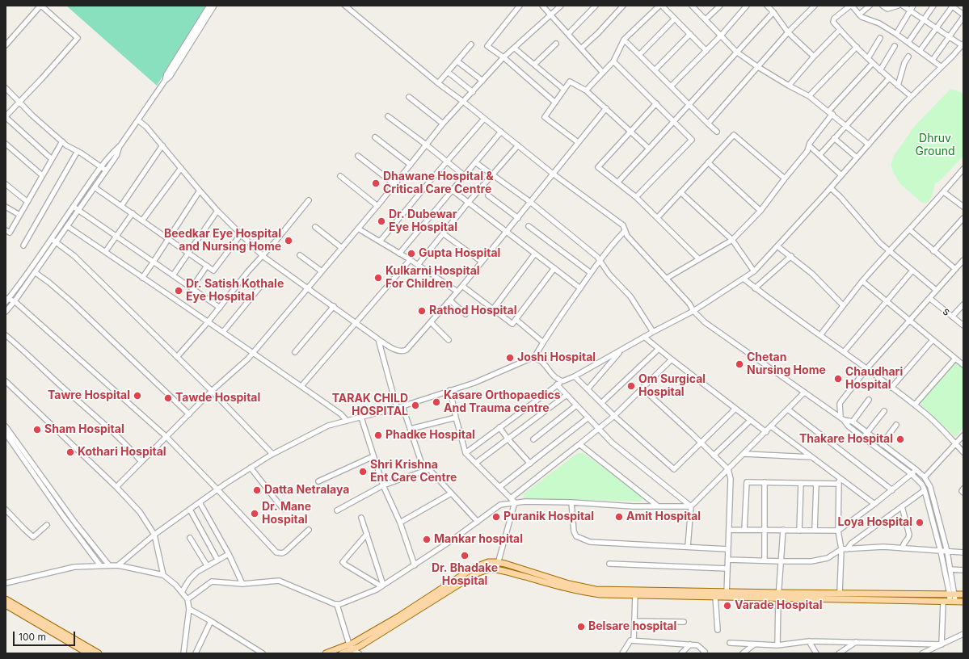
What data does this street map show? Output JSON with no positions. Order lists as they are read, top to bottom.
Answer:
{
  "streets": {
    "street": ["s"]
  },
  "parks": ["Dhruv Ground"],
  "places": [
    "Dhawane Hospital & Critical Care Centre",
    "Dr. Dubewar Eye Hospital",
    "Beedkar Eye Hospital and Nursing Home",
    "Gupta Hospital",
    "Kulkarni Hospital For Children",
    "Dr. Satish Kothale Eye Hospital",
    "Rathod Hospital",
    "Joshi Hospital",
    "Chetan Nursing Home",
    "Chaudhari Hospital",
    "Om Surgical Hospital",
    "Tawre Hospital",
    "Tawde Hospital",
    "Kasare Orthopaedics And Trauma centre",
    "TARAK CHILD HOSPITAL",
    "Sham Hospital",
    "Phadke Hospital",
    "Thakare Hospital",
    "Kothari Hospital",
    "Shri Krishna Ent Care Centre",
    "Datta Netralaya",
    "Dr. Mane Hospital",
    "Puranik Hospital",
    "Amit Hospital",
    "Loya Hospital",
    "Mankar hospital",
    "Dr. Bhadake Hospital",
    "Varade Hospital",
    "Belsare hospital"
  ],
  "scale_bar": "100 m"
}
